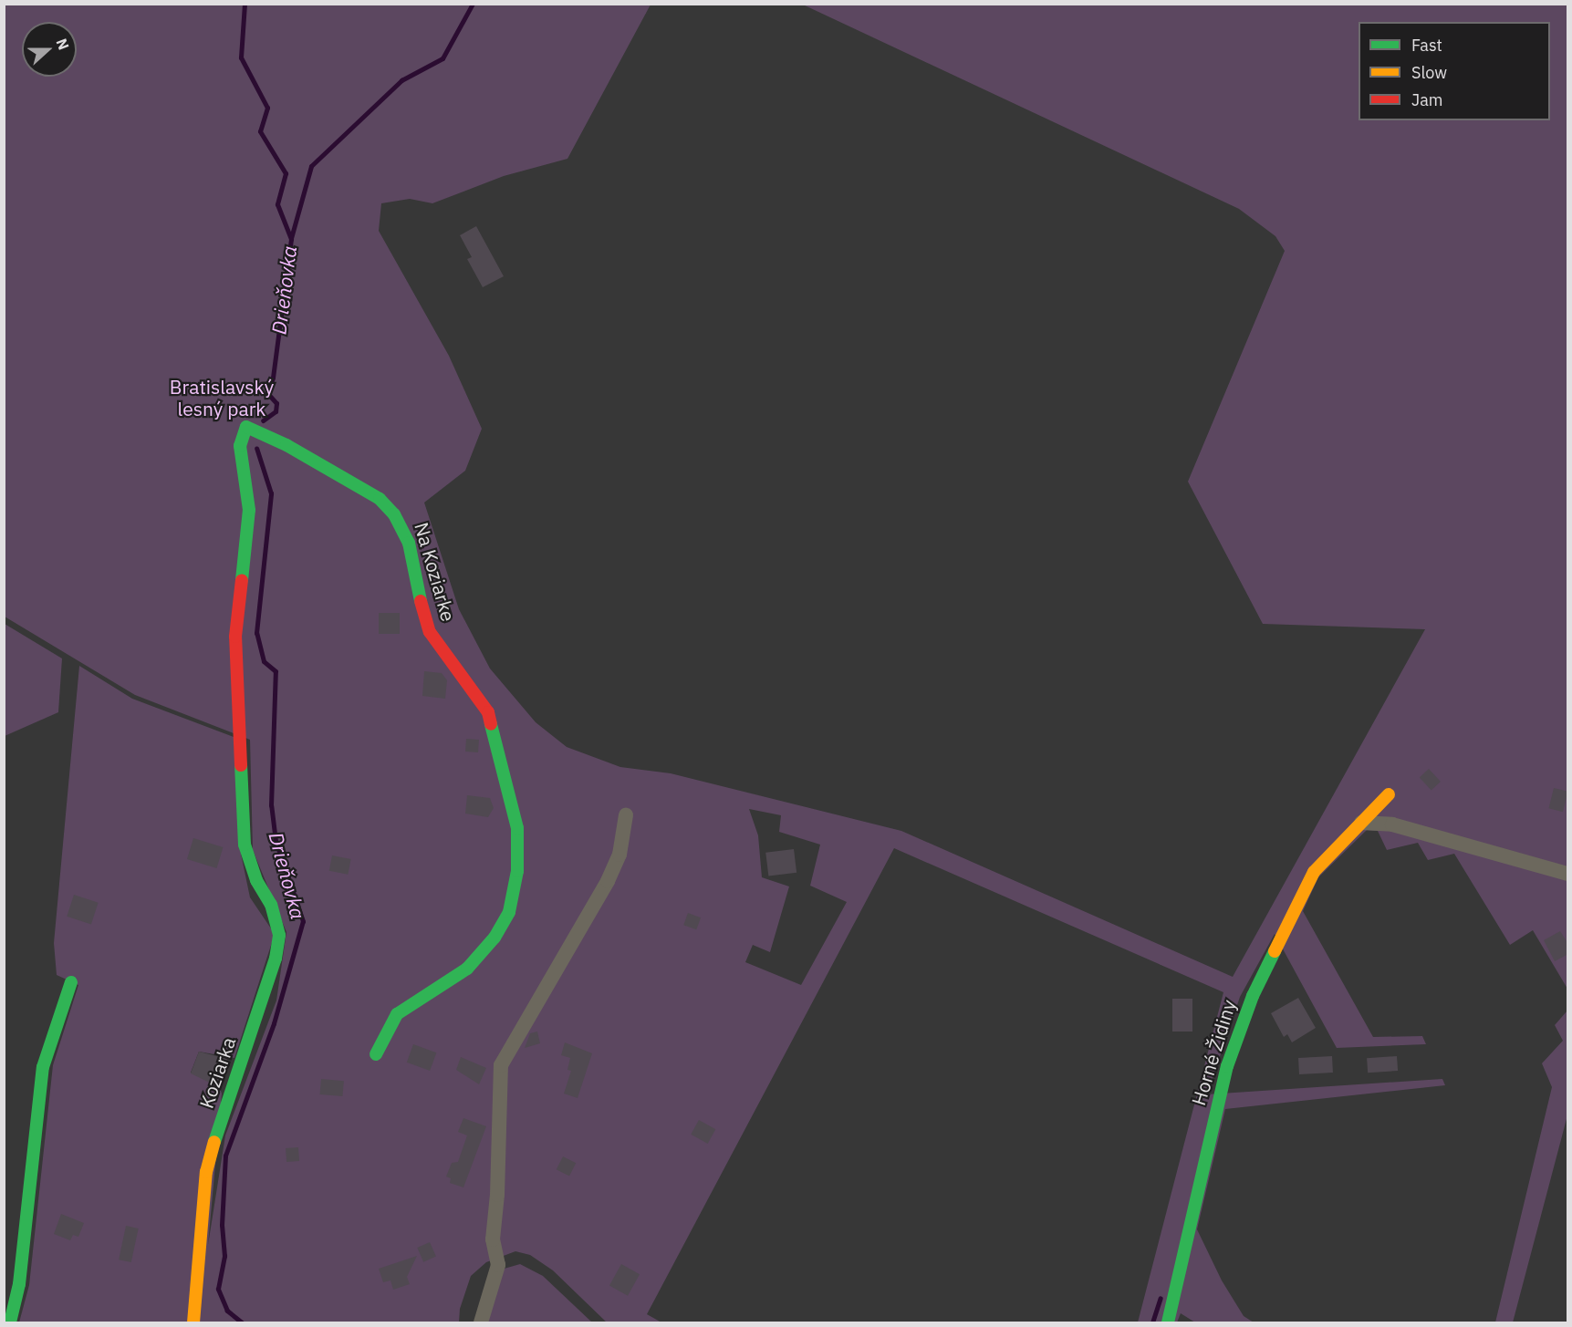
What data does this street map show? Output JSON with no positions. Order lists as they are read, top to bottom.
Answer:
{
  "streets": {
    "street": ["Na Koziarke", "Horné Židiny", "Koziarka"]
  },
  "crossings": [
    ["Na Koziarke", "Koziarka"]
  ],
  "water": ["Drieňovka"],
  "parks": ["Bratislavský lesný park"],
  "legend": ["Fast", "Slow", "Jam"],
  "north": "right"
}
